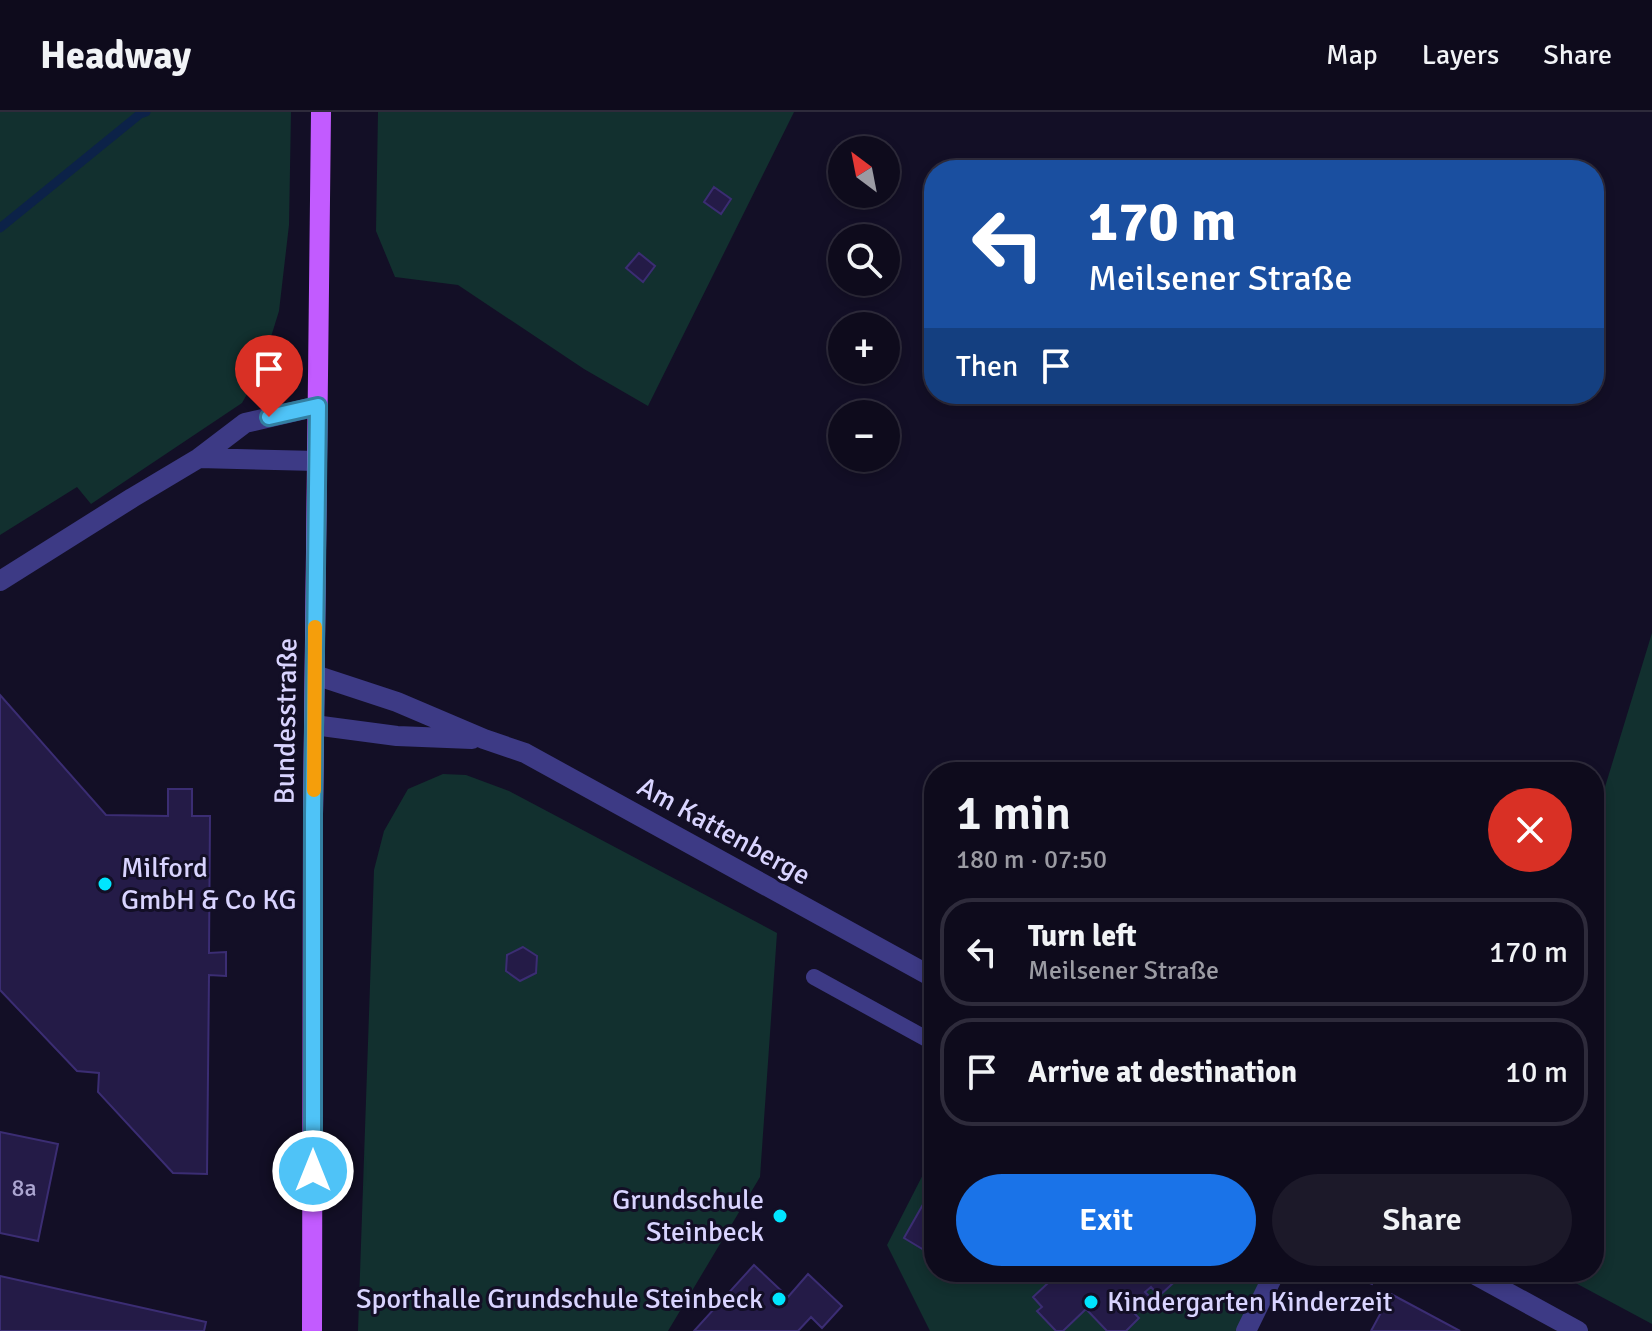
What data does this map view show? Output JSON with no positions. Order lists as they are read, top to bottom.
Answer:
{
  "streets": {
    "main road": ["Bundesstraße"],
    "street": ["Am Kattenberge"]
  },
  "crossings": [
    ["Bundesstraße", "Am Kattenberge"]
  ],
  "places": [
    "Milford GmbH & Co KG",
    "Grundschule Steinbeck",
    "Sporthalle Grundschule Steinbeck",
    "Kindergarten Kinderzeit"
  ],
  "house_numbers": ["8a"],
  "north": "top left",
  "page": {
    "header": "Headway",
    "nav": ["Map", "Layers", "Share"],
    "map_buttons": ["+", "−"],
    "turn": ["170 m", "Meilsener Straße"],
    "then": "Then",
    "heading": ["1 min", "180 m · 07:50"],
    "list": [
      {
        "name": "Turn left",
        "note": "Meilsener Straße",
        "value": "170 m"
      },
      {
        "name": "Arrive at destination",
        "value": "10 m"
      }
    ],
    "buttons": ["Exit", "Share"]
  }
}
